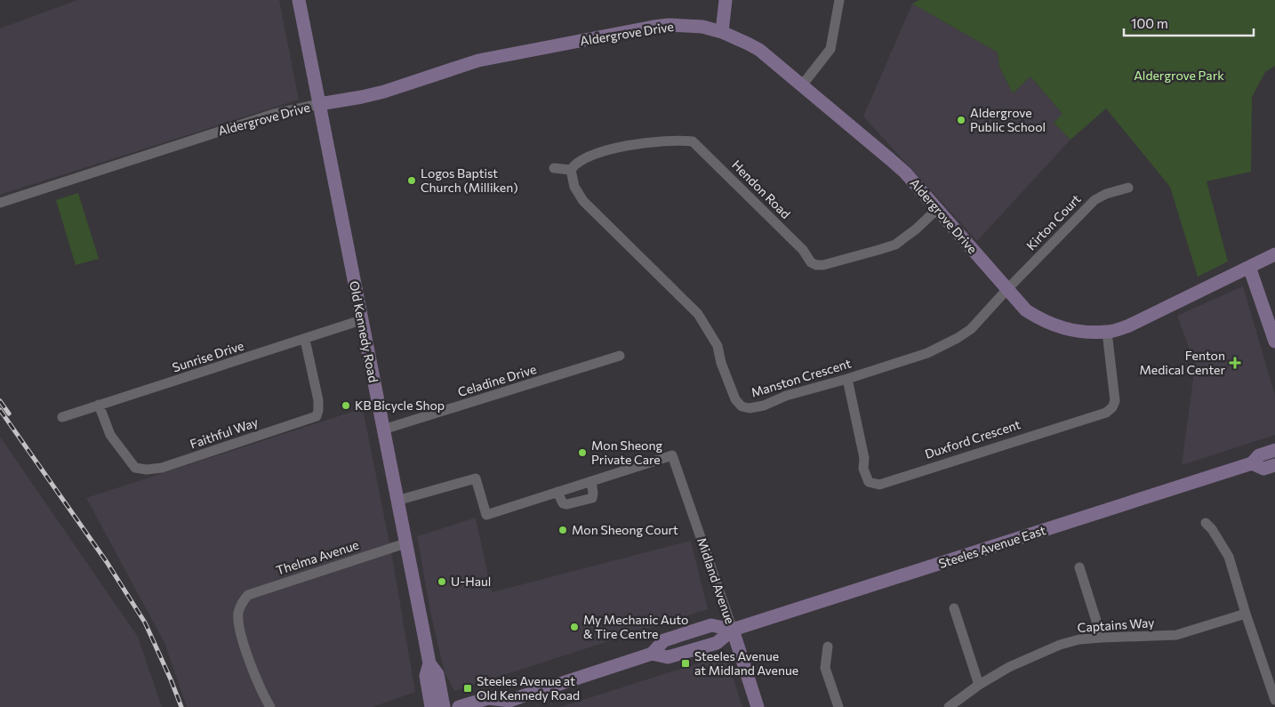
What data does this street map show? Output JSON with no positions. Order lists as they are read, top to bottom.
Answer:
{
  "streets": {
    "street": [
      "Aldergrove Drive",
      "Hendon Road",
      "Kirton Court",
      "Old Kennedy Road",
      "Sunrise Drive",
      "Manston Crescent",
      "Celadine Drive",
      "Faithful Way",
      "Duxford Crescent",
      "Steeles Avenue East",
      "Thelma Avenue",
      "Midland Avenue",
      "Captains Way"
    ]
  },
  "crossings": [
    ["Aldergrove Drive", "Hendon Road"],
    ["Aldergrove Drive", "Kirton Court"],
    ["Aldergrove Drive", "Old Kennedy Road"],
    ["Aldergrove Drive", "Manston Crescent"],
    ["Aldergrove Drive", "Duxford Crescent"],
    ["Hendon Road", "Manston Crescent"],
    ["Kirton Court", "Manston Crescent"],
    ["Old Kennedy Road", "Sunrise Drive"],
    ["Old Kennedy Road", "Celadine Drive"],
    ["Old Kennedy Road", "Thelma Avenue"],
    ["Sunrise Drive", "Faithful Way"],
    ["Manston Crescent", "Duxford Crescent"],
    ["Steeles Avenue East", "Midland Avenue"]
  ],
  "parks": ["Aldergrove Park"],
  "places": {
    "other": [
      "Aldergrove Public School",
      "Logos Baptist Church (Milliken)",
      "KB Bicycle Shop",
      "Mon Sheong Private Care",
      "Mon Sheong Court",
      "U-Haul",
      "My Mechanic Auto & Tire Centre"
    ],
    "health": ["Fenton Medical Center"],
    "transit": ["Steeles Avenue at Midland Avenue", "Steeles Avenue at Old Kennedy Road"]
  },
  "scale_bar": "100 m"
}
